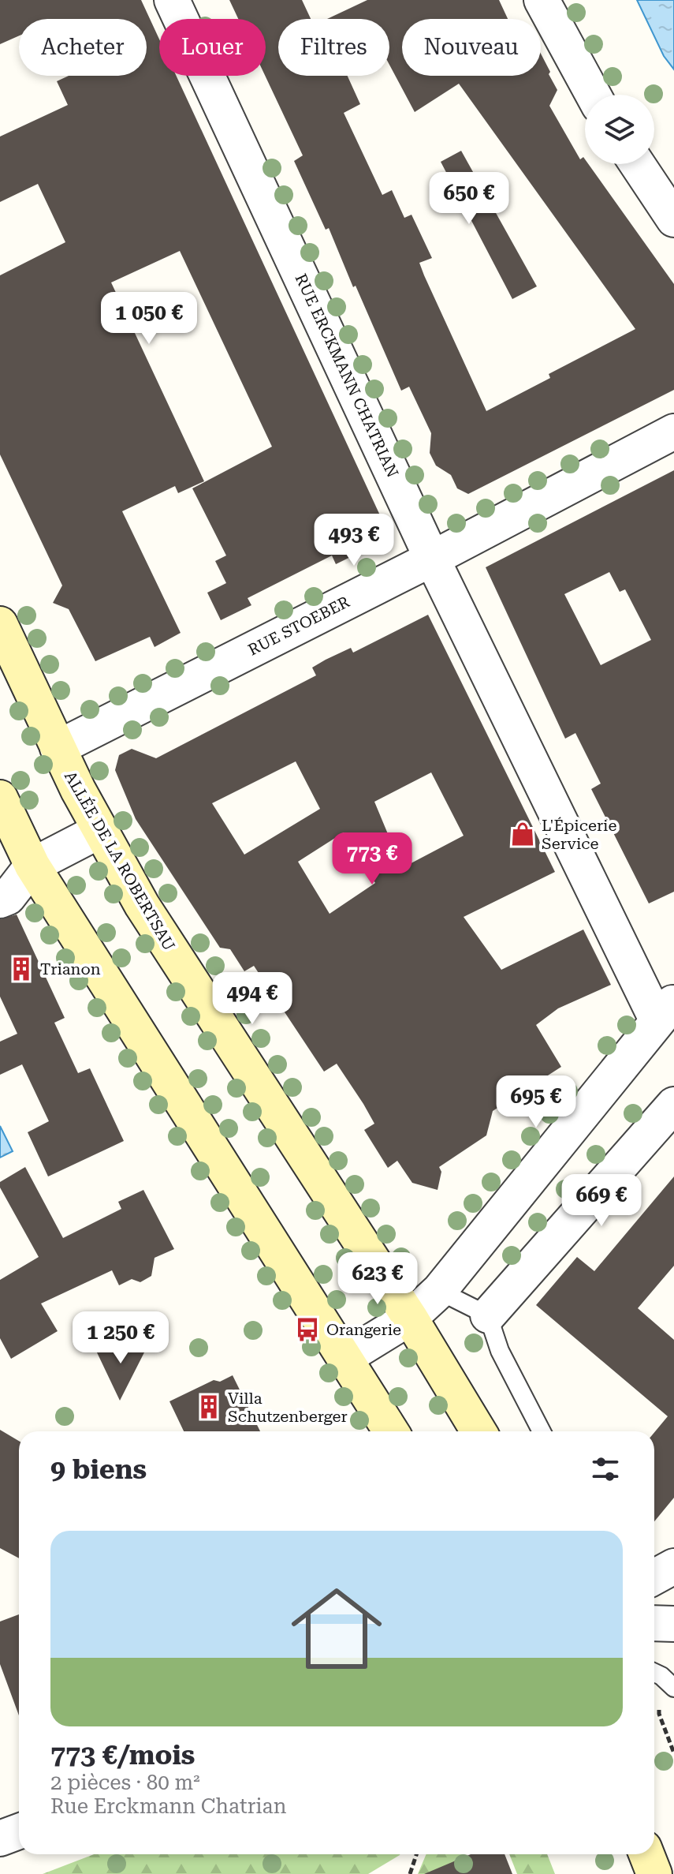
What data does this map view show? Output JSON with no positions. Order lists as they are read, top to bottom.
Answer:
{
  "streets": {
    "main road": ["ALLÉE DE LA ROBERTSAU"],
    "street": ["RUE ERCKMANN CHATRIAN", "RUE STOEBER"]
  },
  "crossings": [
    ["RUE ERCKMANN CHATRIAN", "RUE STOEBER"],
    ["RUE STOEBER", "ALLÉE DE LA ROBERTSAU"]
  ],
  "places": {
    "shop": ["L'Épicerie Service"],
    "building": ["Trianon", "Villa Schutzenberger"],
    "bus stop": ["Orangerie"]
  },
  "page": {
    "chip": [
      "Acheter",
      "Louer",
      "Filtres",
      "Nouveau"
    ],
    "price": [
      "650 €",
      "1 050 €",
      "493 €",
      "773 €",
      "494 €",
      "695 €",
      "669 €",
      "623 €",
      "1 250 €"
    ],
    "heading": "9 biens",
    "list": [
      {
        "name": "773 €/mois",
        "note": "2 pièces · 80 m² · Rue Erckmann Chatrian"
      }
    ]
  }
}
